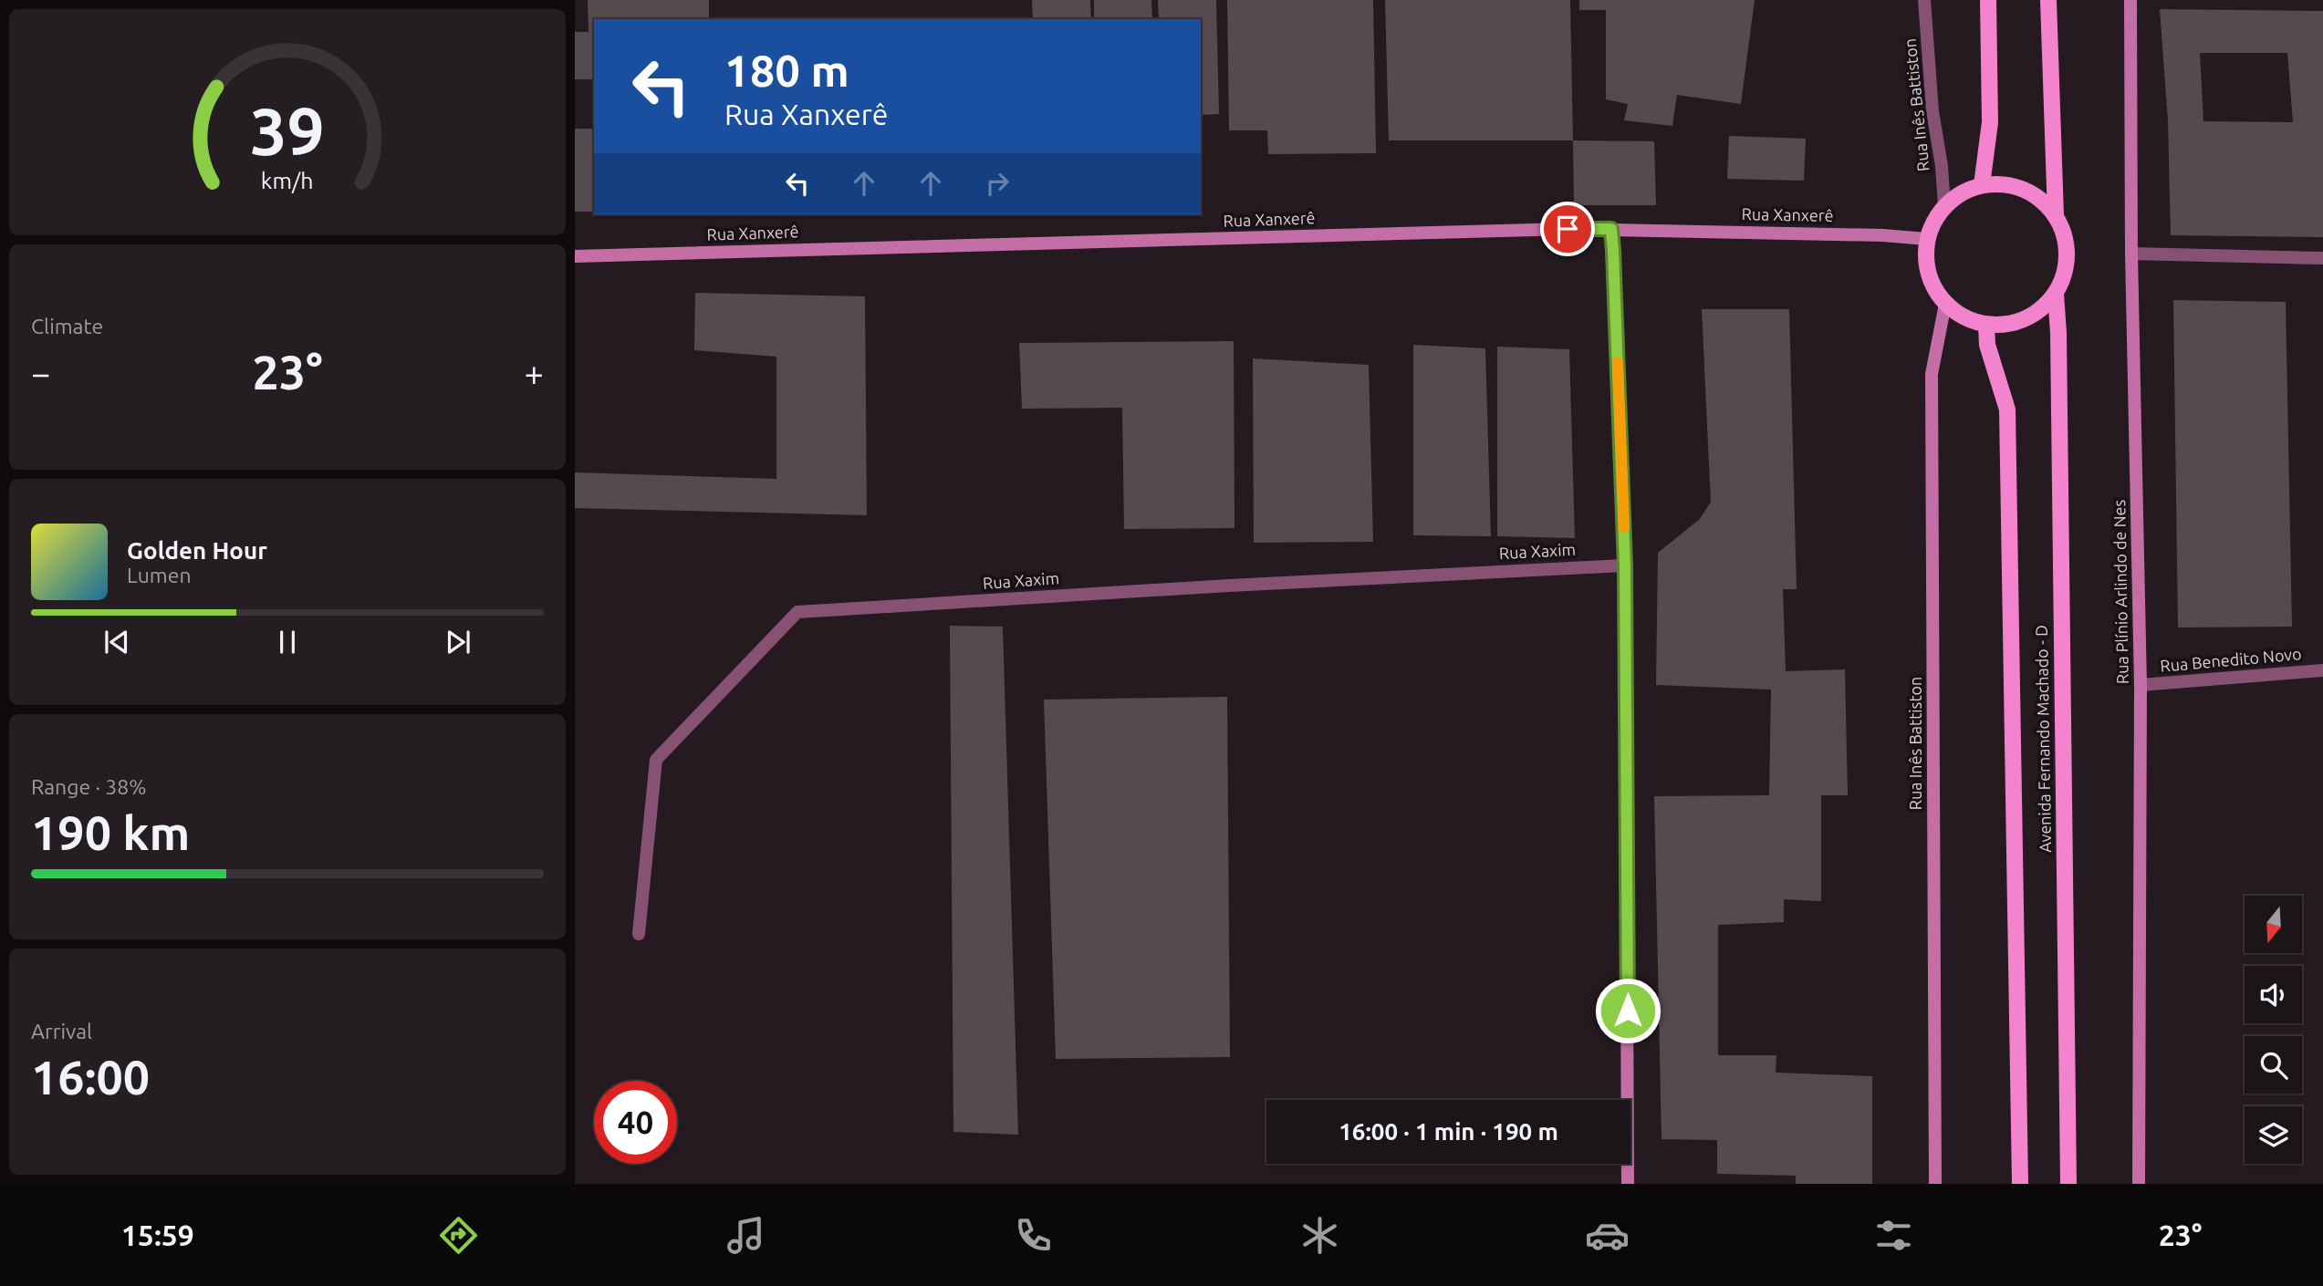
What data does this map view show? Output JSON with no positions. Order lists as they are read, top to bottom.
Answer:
{
  "streets": {
    "main road": ["Avenida Fernando Machado - D"],
    "street": [
      "Rua Inês Battiston",
      "Rua Xanxerê",
      "Rua Xaxim",
      "Rua Plínio Arlindo de Nes",
      "Rua Benedito Novo"
    ]
  },
  "crossings": [
    ["Rua Inês Battiston", "Rua Xanxerê"],
    ["Rua Inês Battiston", "Avenida Fernando Machado - D"],
    ["Rua Xanxerê", "Avenida Fernando Machado - D"],
    ["Rua Plínio Arlindo de Nes", "Rua Benedito Novo"]
  ],
  "north": "bottom",
  "page": {
    "turn": ["180 m", "Rua Xanxerê"],
    "tile": [
      "Climate",
      ["Range · 38%", "190 km"],
      ["Arrival", "16:00"]
    ],
    "heat": ["−", "23°", "+"],
    "song": ["Golden Hour", "Lumen"],
    "limit": "40",
    "trip": "16:00 · 1 min · 190 m",
    "tabs": ["15:59", "23°"],
    "gauge": ["39", "km/h"]
  }
}
